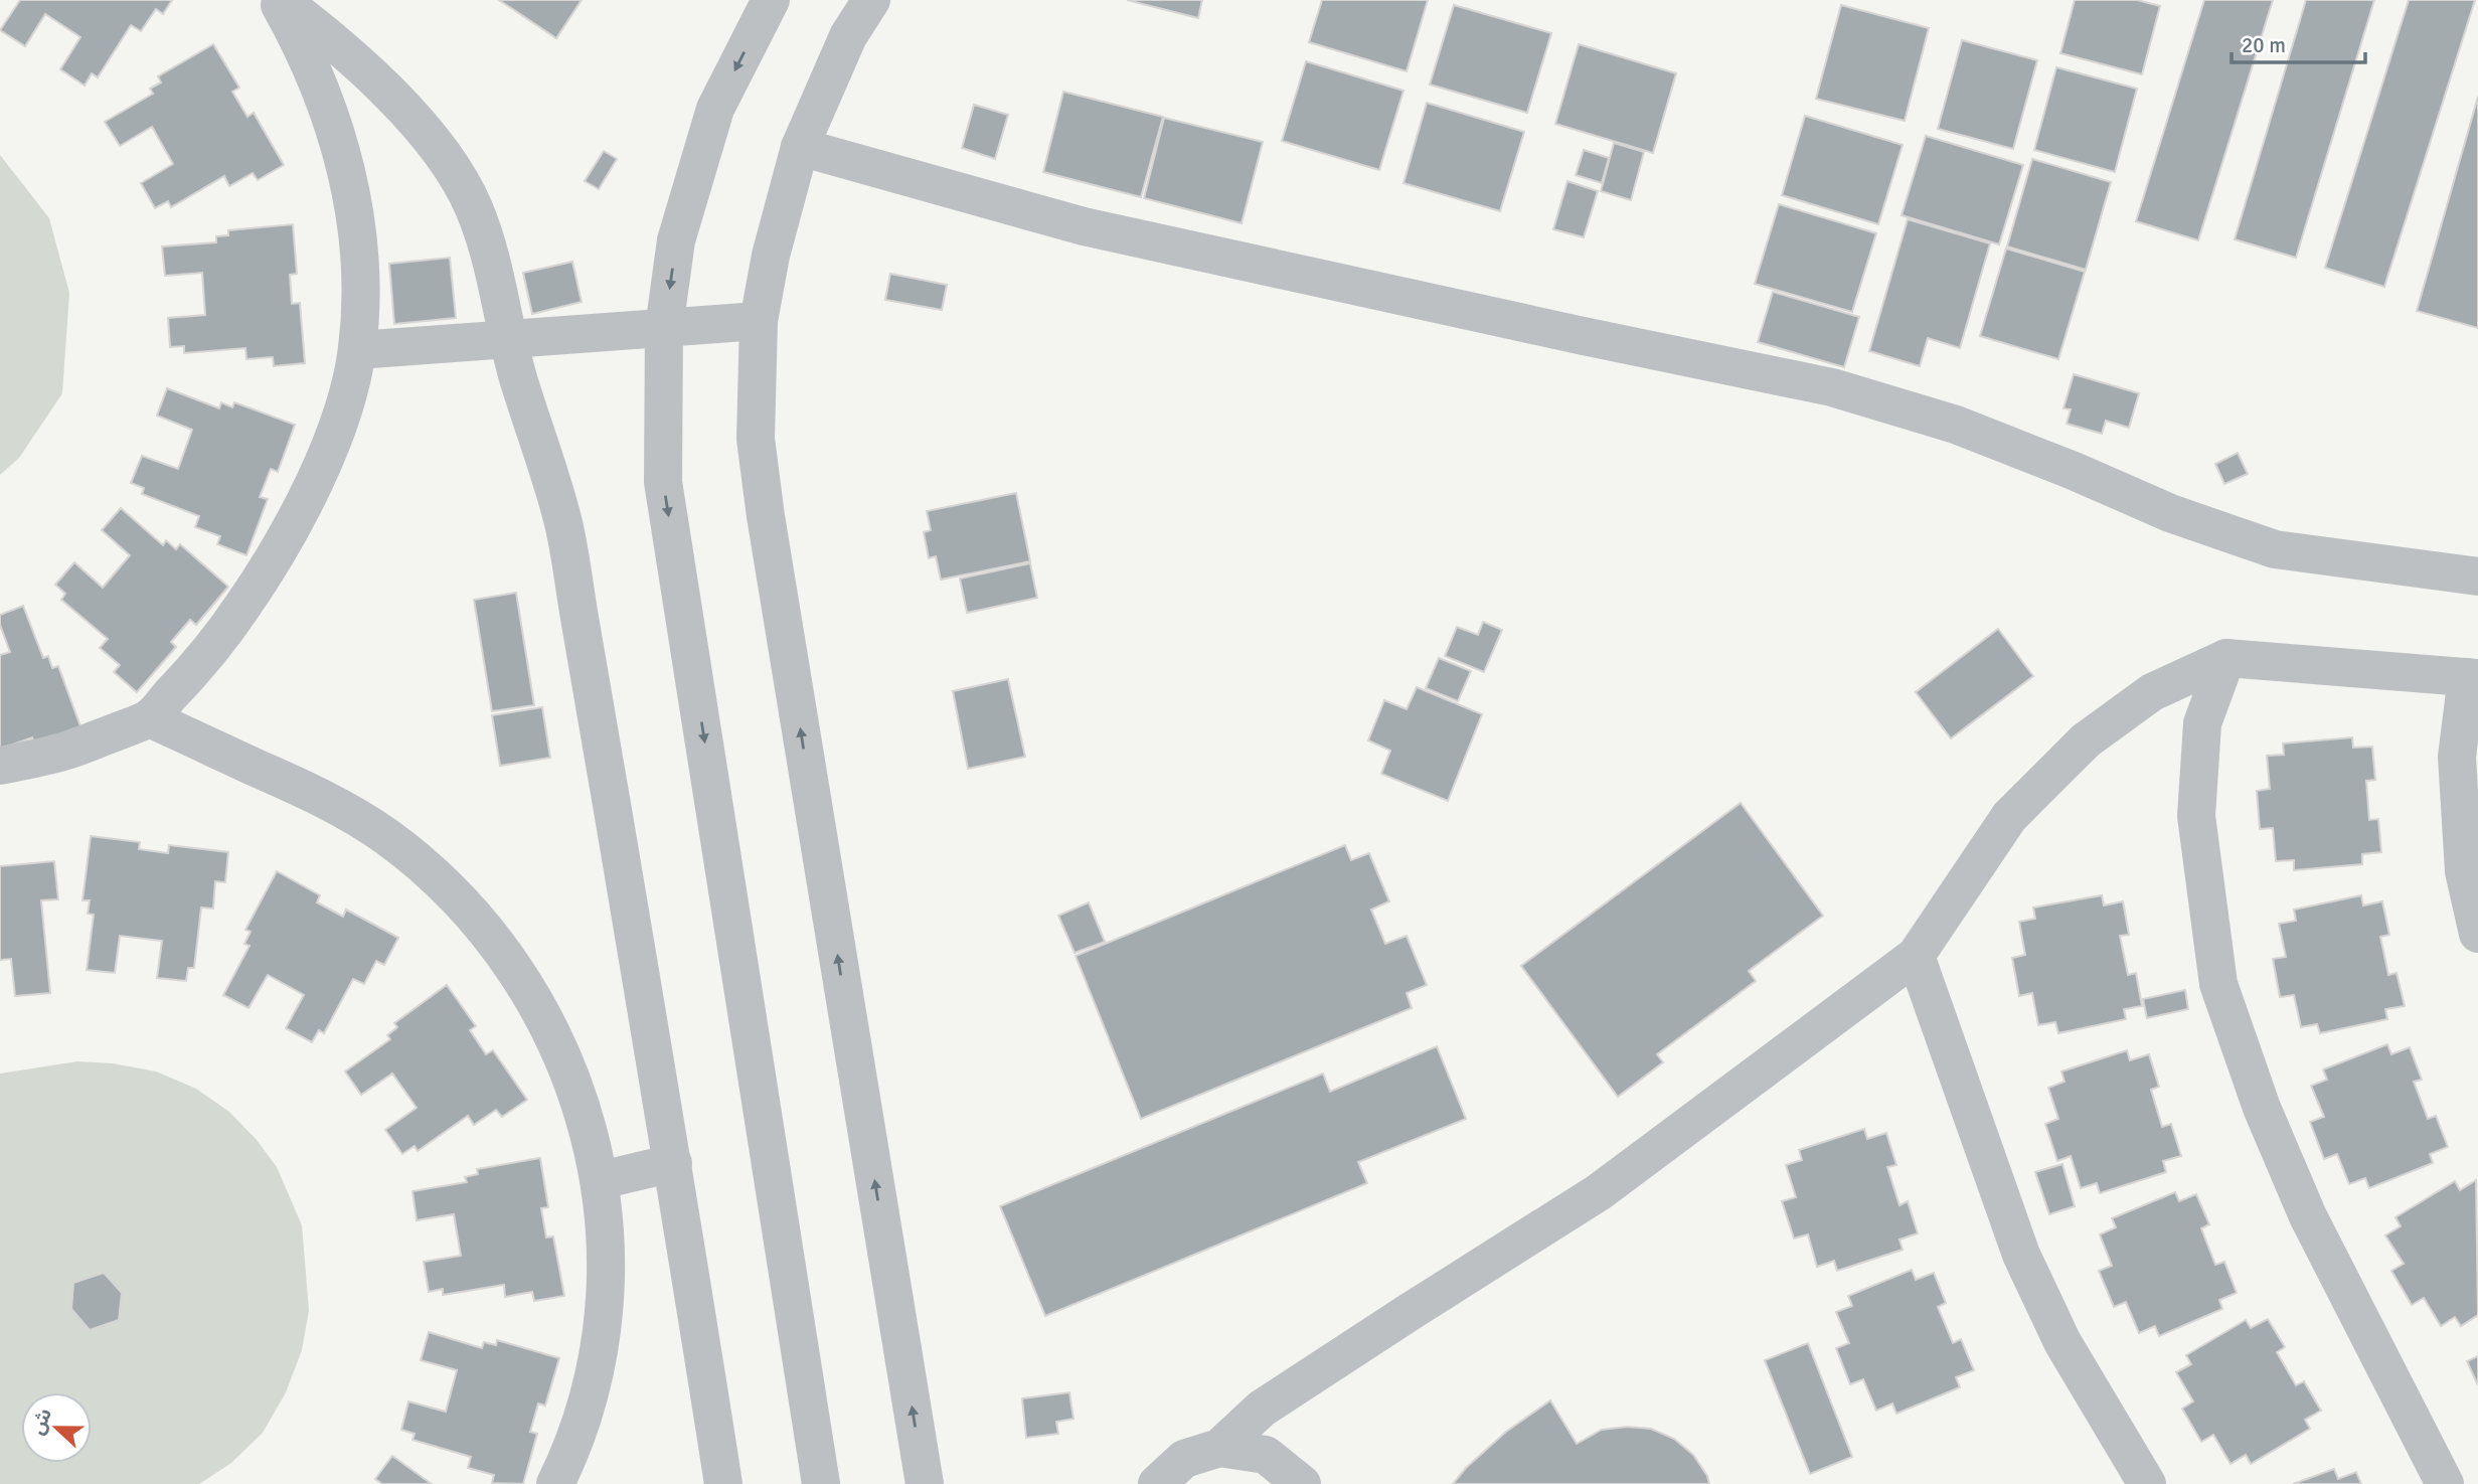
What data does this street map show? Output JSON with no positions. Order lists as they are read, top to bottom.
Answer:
{
  "scale_bar": "20 m",
  "north": "left"
}
